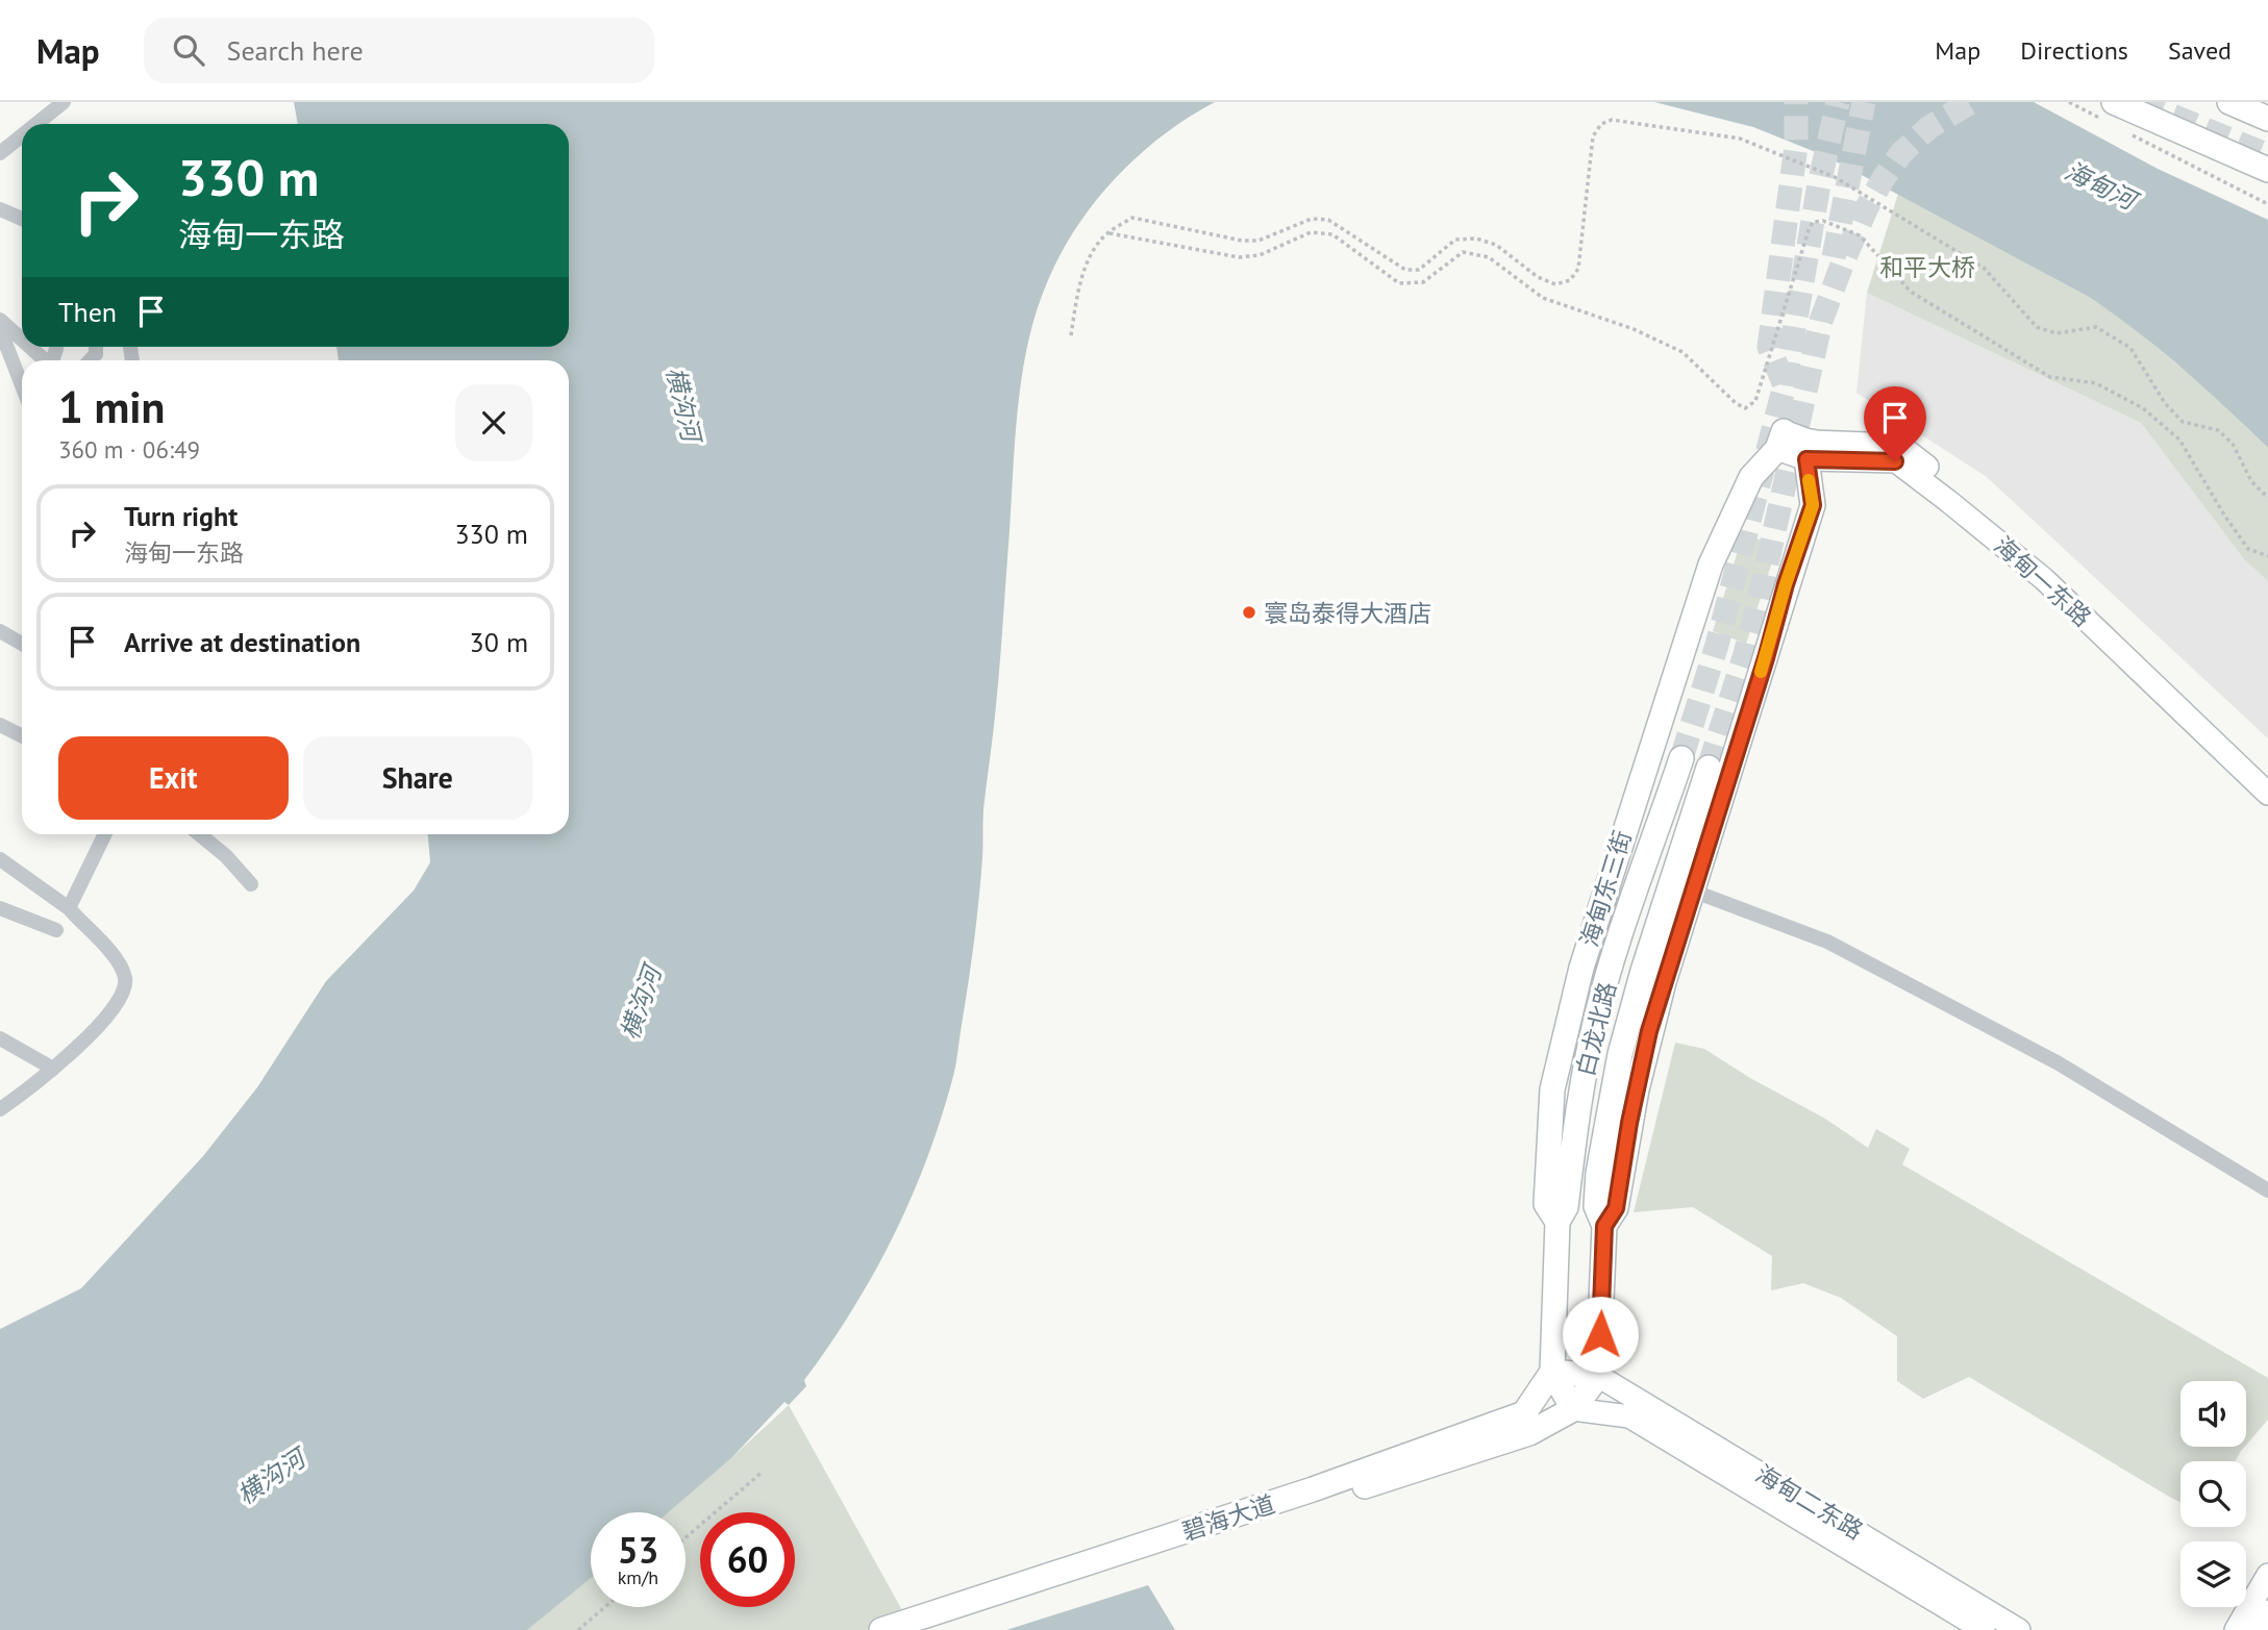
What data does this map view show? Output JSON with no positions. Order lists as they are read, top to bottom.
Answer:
{
  "streets": {
    "main road": [
      "海甸一东路",
      "海甸东三街",
      "白龙北路",
      "海甸二东路",
      "碧海大道"
    ]
  },
  "crossings": [
    ["海甸一东路", "海甸东三街"],
    ["海甸东三街", "白龙北路"],
    ["海甸东三街", "碧海大道"],
    ["海甸二东路", "碧海大道"]
  ],
  "water": ["海甸河", "横沟河"],
  "parks": ["和平大桥"],
  "places": ["寰岛泰得大酒店"],
  "page": {
    "header": "Map",
    "search": "Search here",
    "nav": ["Map", "Directions", "Saved"],
    "turn": ["330 m", "海甸一东路"],
    "then": "Then",
    "heading": ["1 min", "360 m · 06:49"],
    "list": [
      {
        "name": "Turn right",
        "note": "海甸一东路",
        "value": "330 m"
      },
      {
        "name": "Arrive at destination",
        "value": "30 m"
      }
    ],
    "buttons": ["Exit", "Share"],
    "speed": "53 km/h",
    "limit": "60"
  }
}
